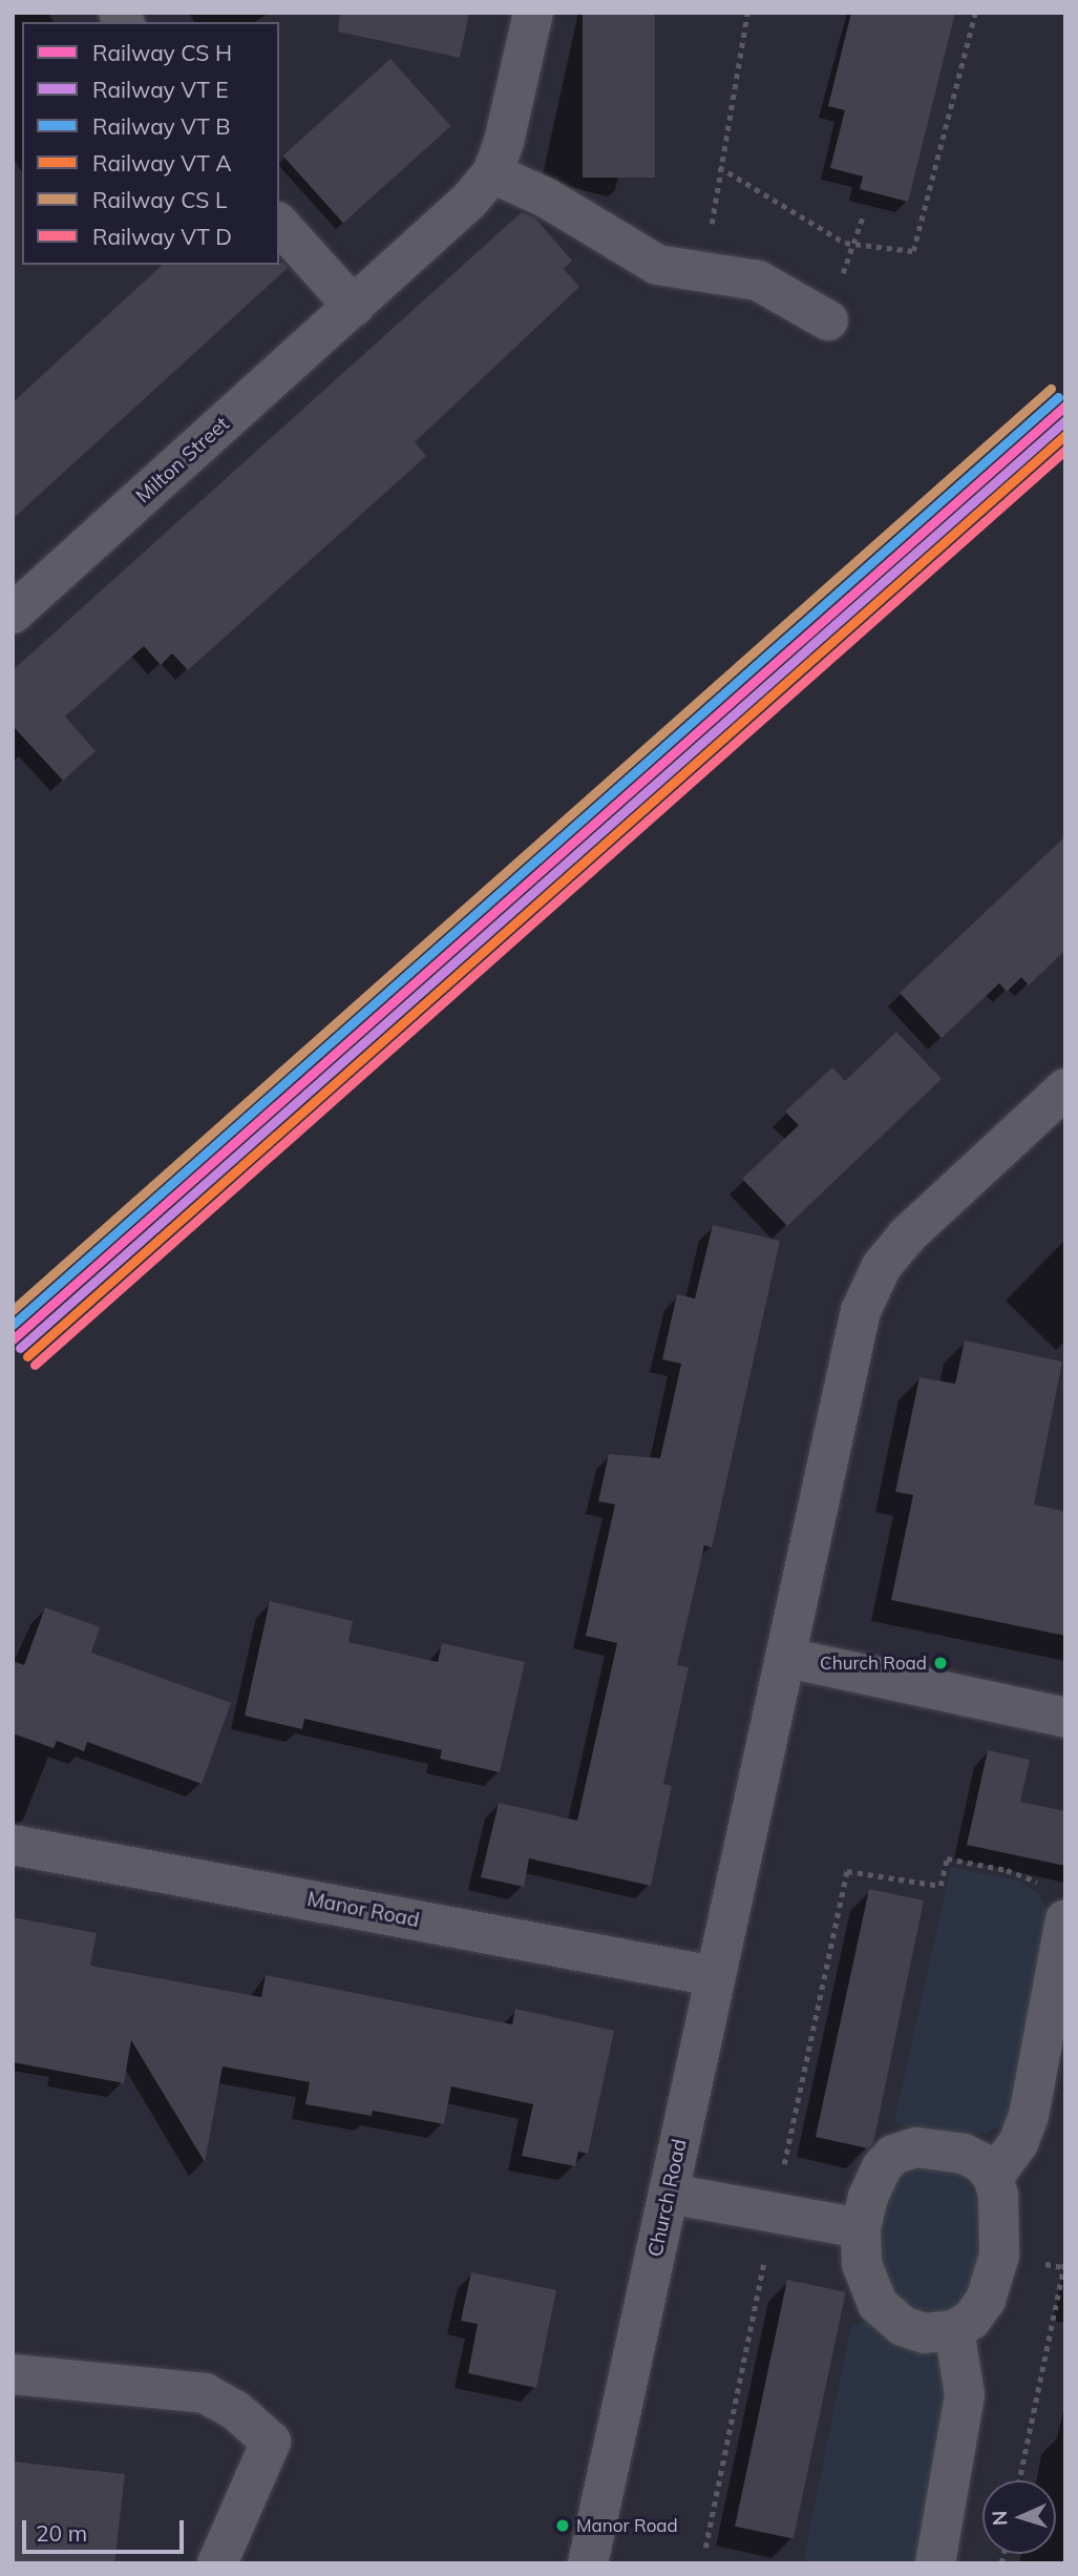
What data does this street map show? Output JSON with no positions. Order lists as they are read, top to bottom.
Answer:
{
  "streets": {
    "street": ["Milton Street", "Manor Road", "Church Road"]
  },
  "crossings": [
    ["Manor Road", "Church Road"]
  ],
  "places": ["Church Road", "Manor Road"],
  "legend": [
    "Railway CS H",
    "Railway VT E",
    "Railway VT B",
    "Railway VT A",
    "Railway CS L",
    "Railway VT D"
  ],
  "scale_bar": "20 m",
  "north": "left"
}
